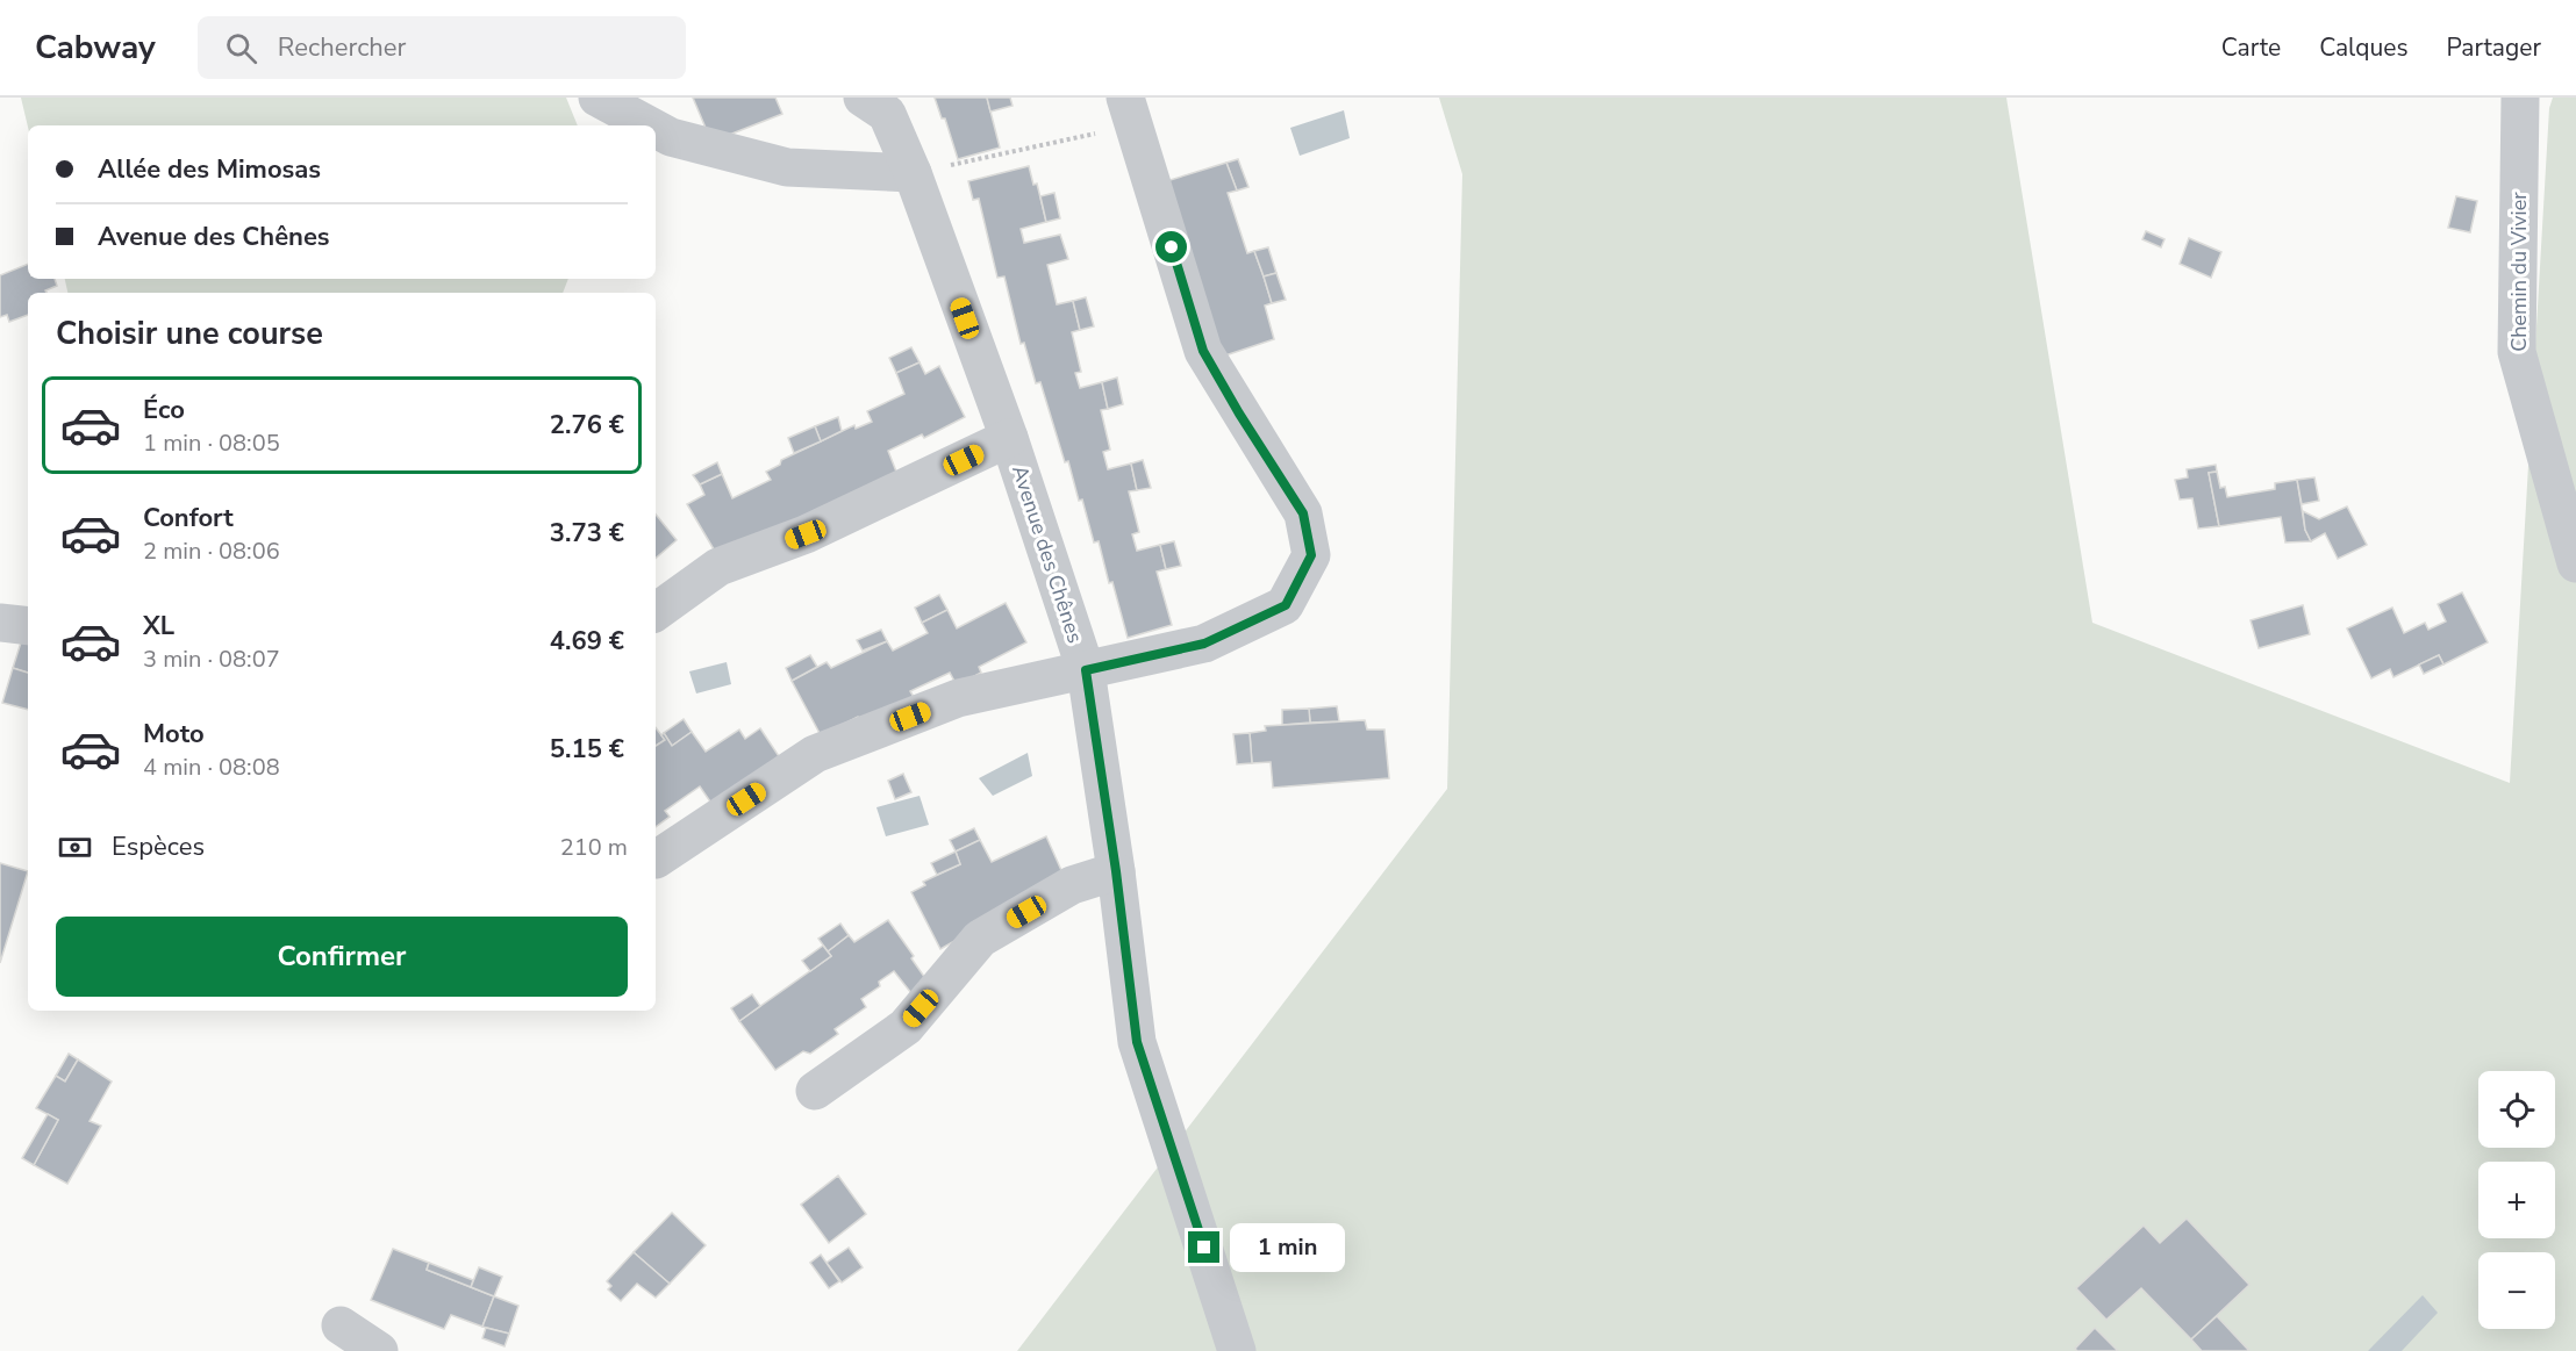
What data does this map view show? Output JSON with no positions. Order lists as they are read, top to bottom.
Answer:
{
  "streets": {
    "street": ["Chemin du Vivier", "Avenue des Chênes"]
  },
  "page": {
    "header": "Cabway",
    "search": "Rechercher",
    "nav": ["Carte", "Calques", "Partager"],
    "banner": ["Allée des Mimosas", "Avenue des Chênes"],
    "heading": "Choisir une course",
    "list": [
      {
        "name": "Éco",
        "note": "1 min · 08:05",
        "value": "2.76 €"
      },
      {
        "name": "Confort",
        "note": "2 min · 08:06",
        "value": "3.73 €"
      },
      {
        "name": "XL",
        "note": "3 min · 08:07",
        "value": "4.69 €"
      },
      {
        "name": "Moto",
        "note": "4 min · 08:08",
        "value": "5.15 €"
      }
    ],
    "pay": ["Espèces", "210 m"],
    "buttons": "Confirmer",
    "map_buttons": ["+", "−"],
    "bubble": "1 min"
  }
}
